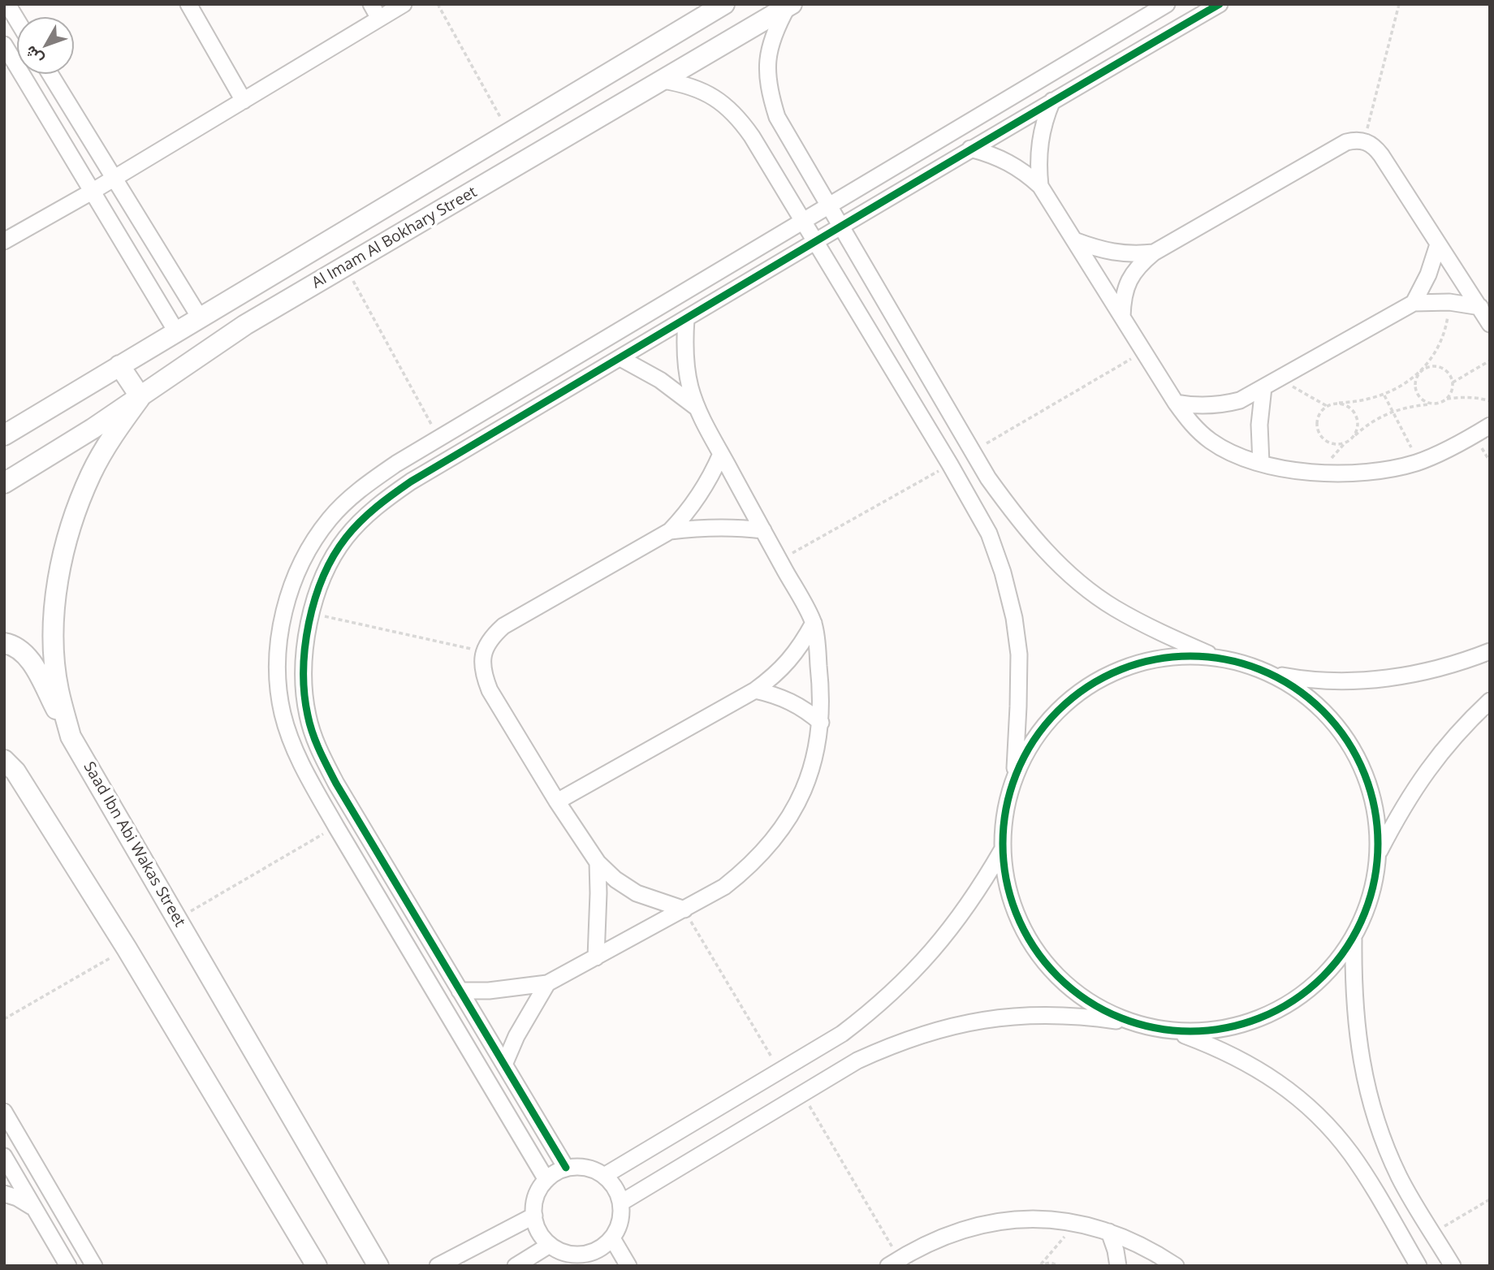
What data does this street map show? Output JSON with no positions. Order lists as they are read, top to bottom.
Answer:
{
  "streets": {
    "street": ["Al Imam Al Bokhary Street", "Saad Ibn Abi Wakas Street"]
  },
  "crossings": [
    ["Al Imam Al Bokhary Street", "Saad Ibn Abi Wakas Street"]
  ],
  "north": "bottom left"
}
